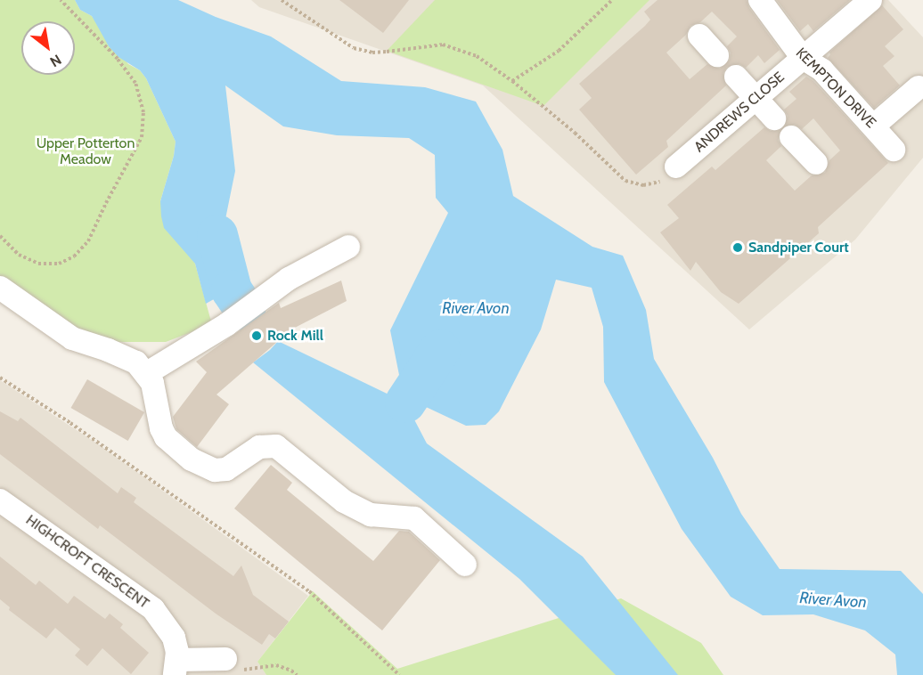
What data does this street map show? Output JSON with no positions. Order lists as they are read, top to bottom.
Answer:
{
  "streets": {
    "street": ["KEMPTON DRIVE", "ANDREWS CLOSE", "HIGHCROFT CRESCENT"]
  },
  "crossings": [
    ["KEMPTON DRIVE", "ANDREWS CLOSE"]
  ],
  "water": ["River Avon"],
  "parks": ["Upper Potterton Meadow"],
  "places": ["Sandpiper Court", "Rock Mill"],
  "north": "bottom right"
}
